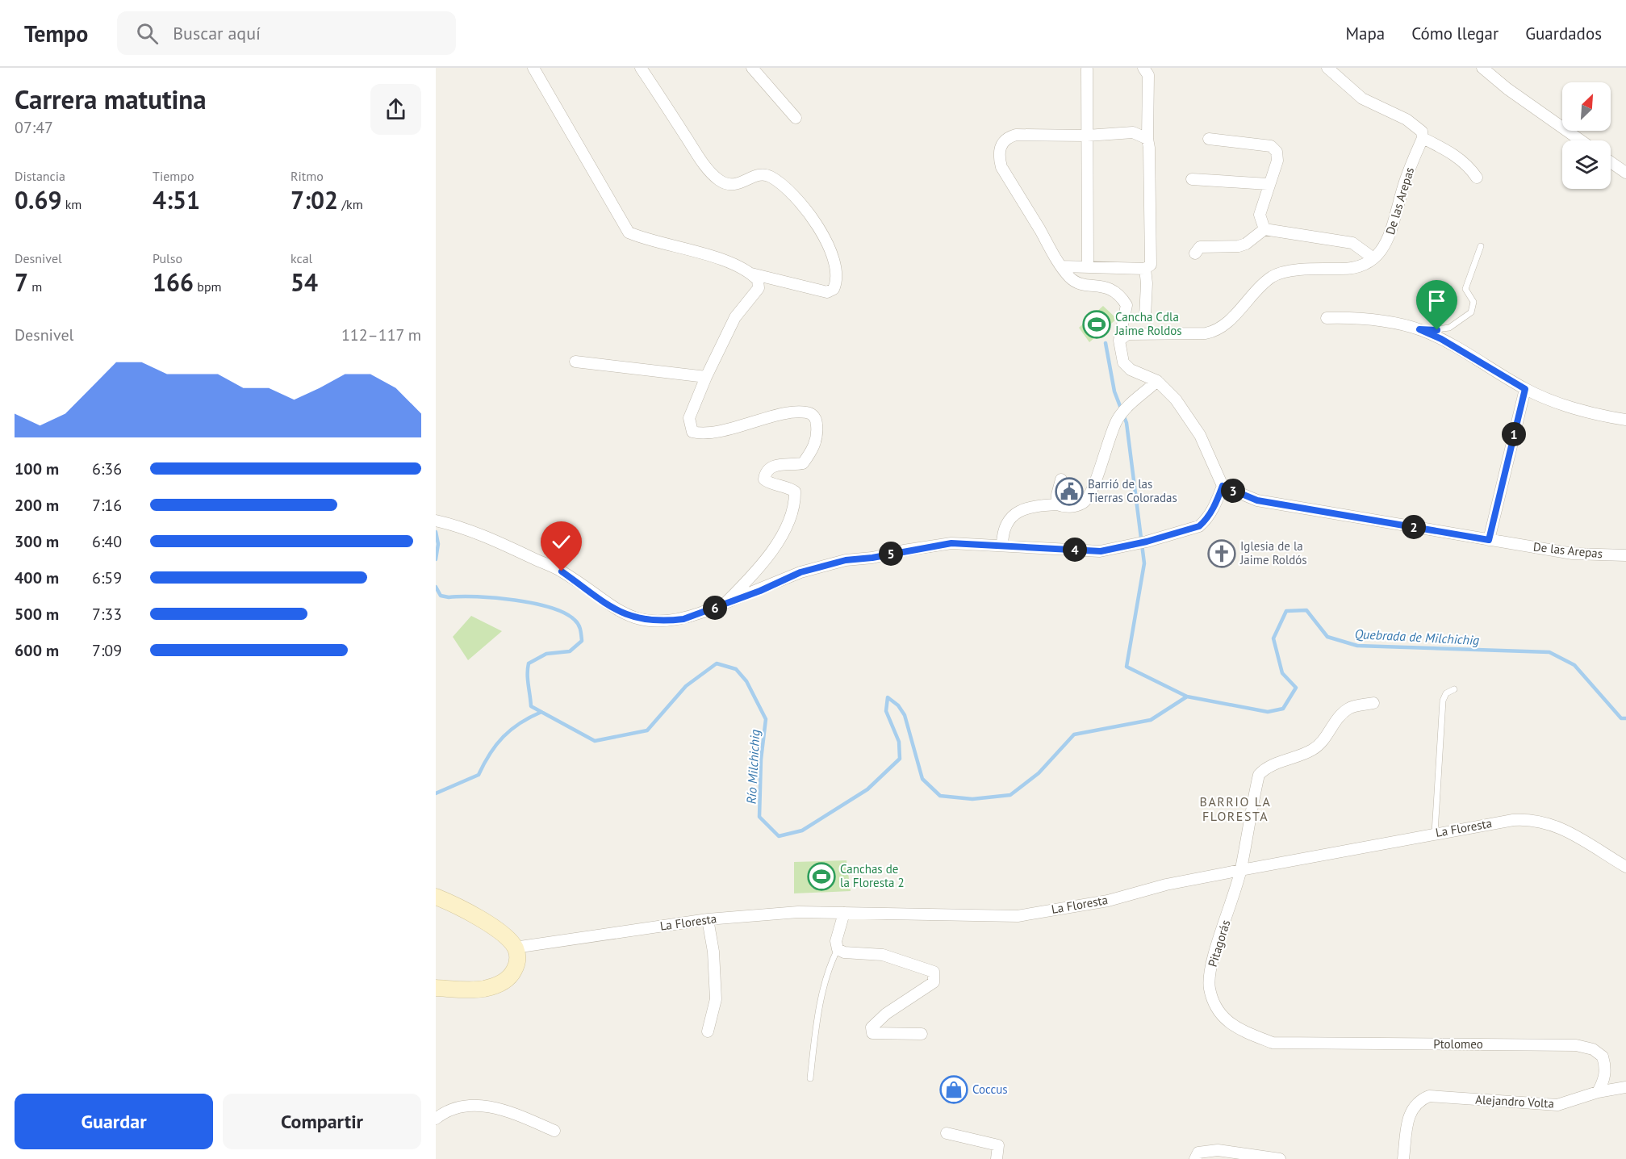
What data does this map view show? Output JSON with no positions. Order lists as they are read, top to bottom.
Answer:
{
  "streets": {
    "street": [
      "De las Arepas",
      "La Floresta",
      "Pitagorás",
      "Ptolomeo",
      "Alejandro Volta"
    ]
  },
  "crossings": [
    ["La Floresta", "Pitagorás"],
    ["Pitagorás", "Ptolomeo"],
    ["Ptolomeo", "Alejandro Volta"]
  ],
  "districts": ["BARRIO LA FLORESTA"],
  "water": ["Quebrada de Milchichig", "Río Milchichig"],
  "places": {
    "sports": ["Cancha Cdla Jaime Roldos", "Canchas de la Floresta 2"],
    "public building": ["Barrió de las Tierras Coloradas"],
    "church": ["Iglesia de la Jaime Roldós"],
    "shop": ["Coccus"]
  },
  "north": "top right",
  "page": {
    "header": "Tempo",
    "search": "Buscar aquí",
    "nav": ["Mapa", "Cómo llegar", "Guardados"],
    "heading": ["Carrera matutina", "07:47"],
    "stats": [
      ["Distancia", "0.69 km"],
      ["Tiempo", "4:51"],
      ["Ritmo", "7:02 /km"],
      ["Desnivel", "7 m"],
      ["Pulso", "166 bpm"],
      ["kcal", "54"]
    ],
    "chart": ["Desnivel", "112–117 m"],
    "pins": [
      "1",
      "3",
      "2",
      "4",
      "5",
      "6"
    ],
    "list": [
      {
        "name": "100 m",
        "note": "6:36"
      },
      {
        "name": "200 m",
        "note": "7:16"
      },
      {
        "name": "300 m",
        "note": "6:40"
      },
      {
        "name": "400 m",
        "note": "6:59"
      },
      {
        "name": "500 m",
        "note": "7:33"
      },
      {
        "name": "600 m",
        "note": "7:09"
      }
    ],
    "buttons": ["Guardar", "Compartir"]
  }
}
